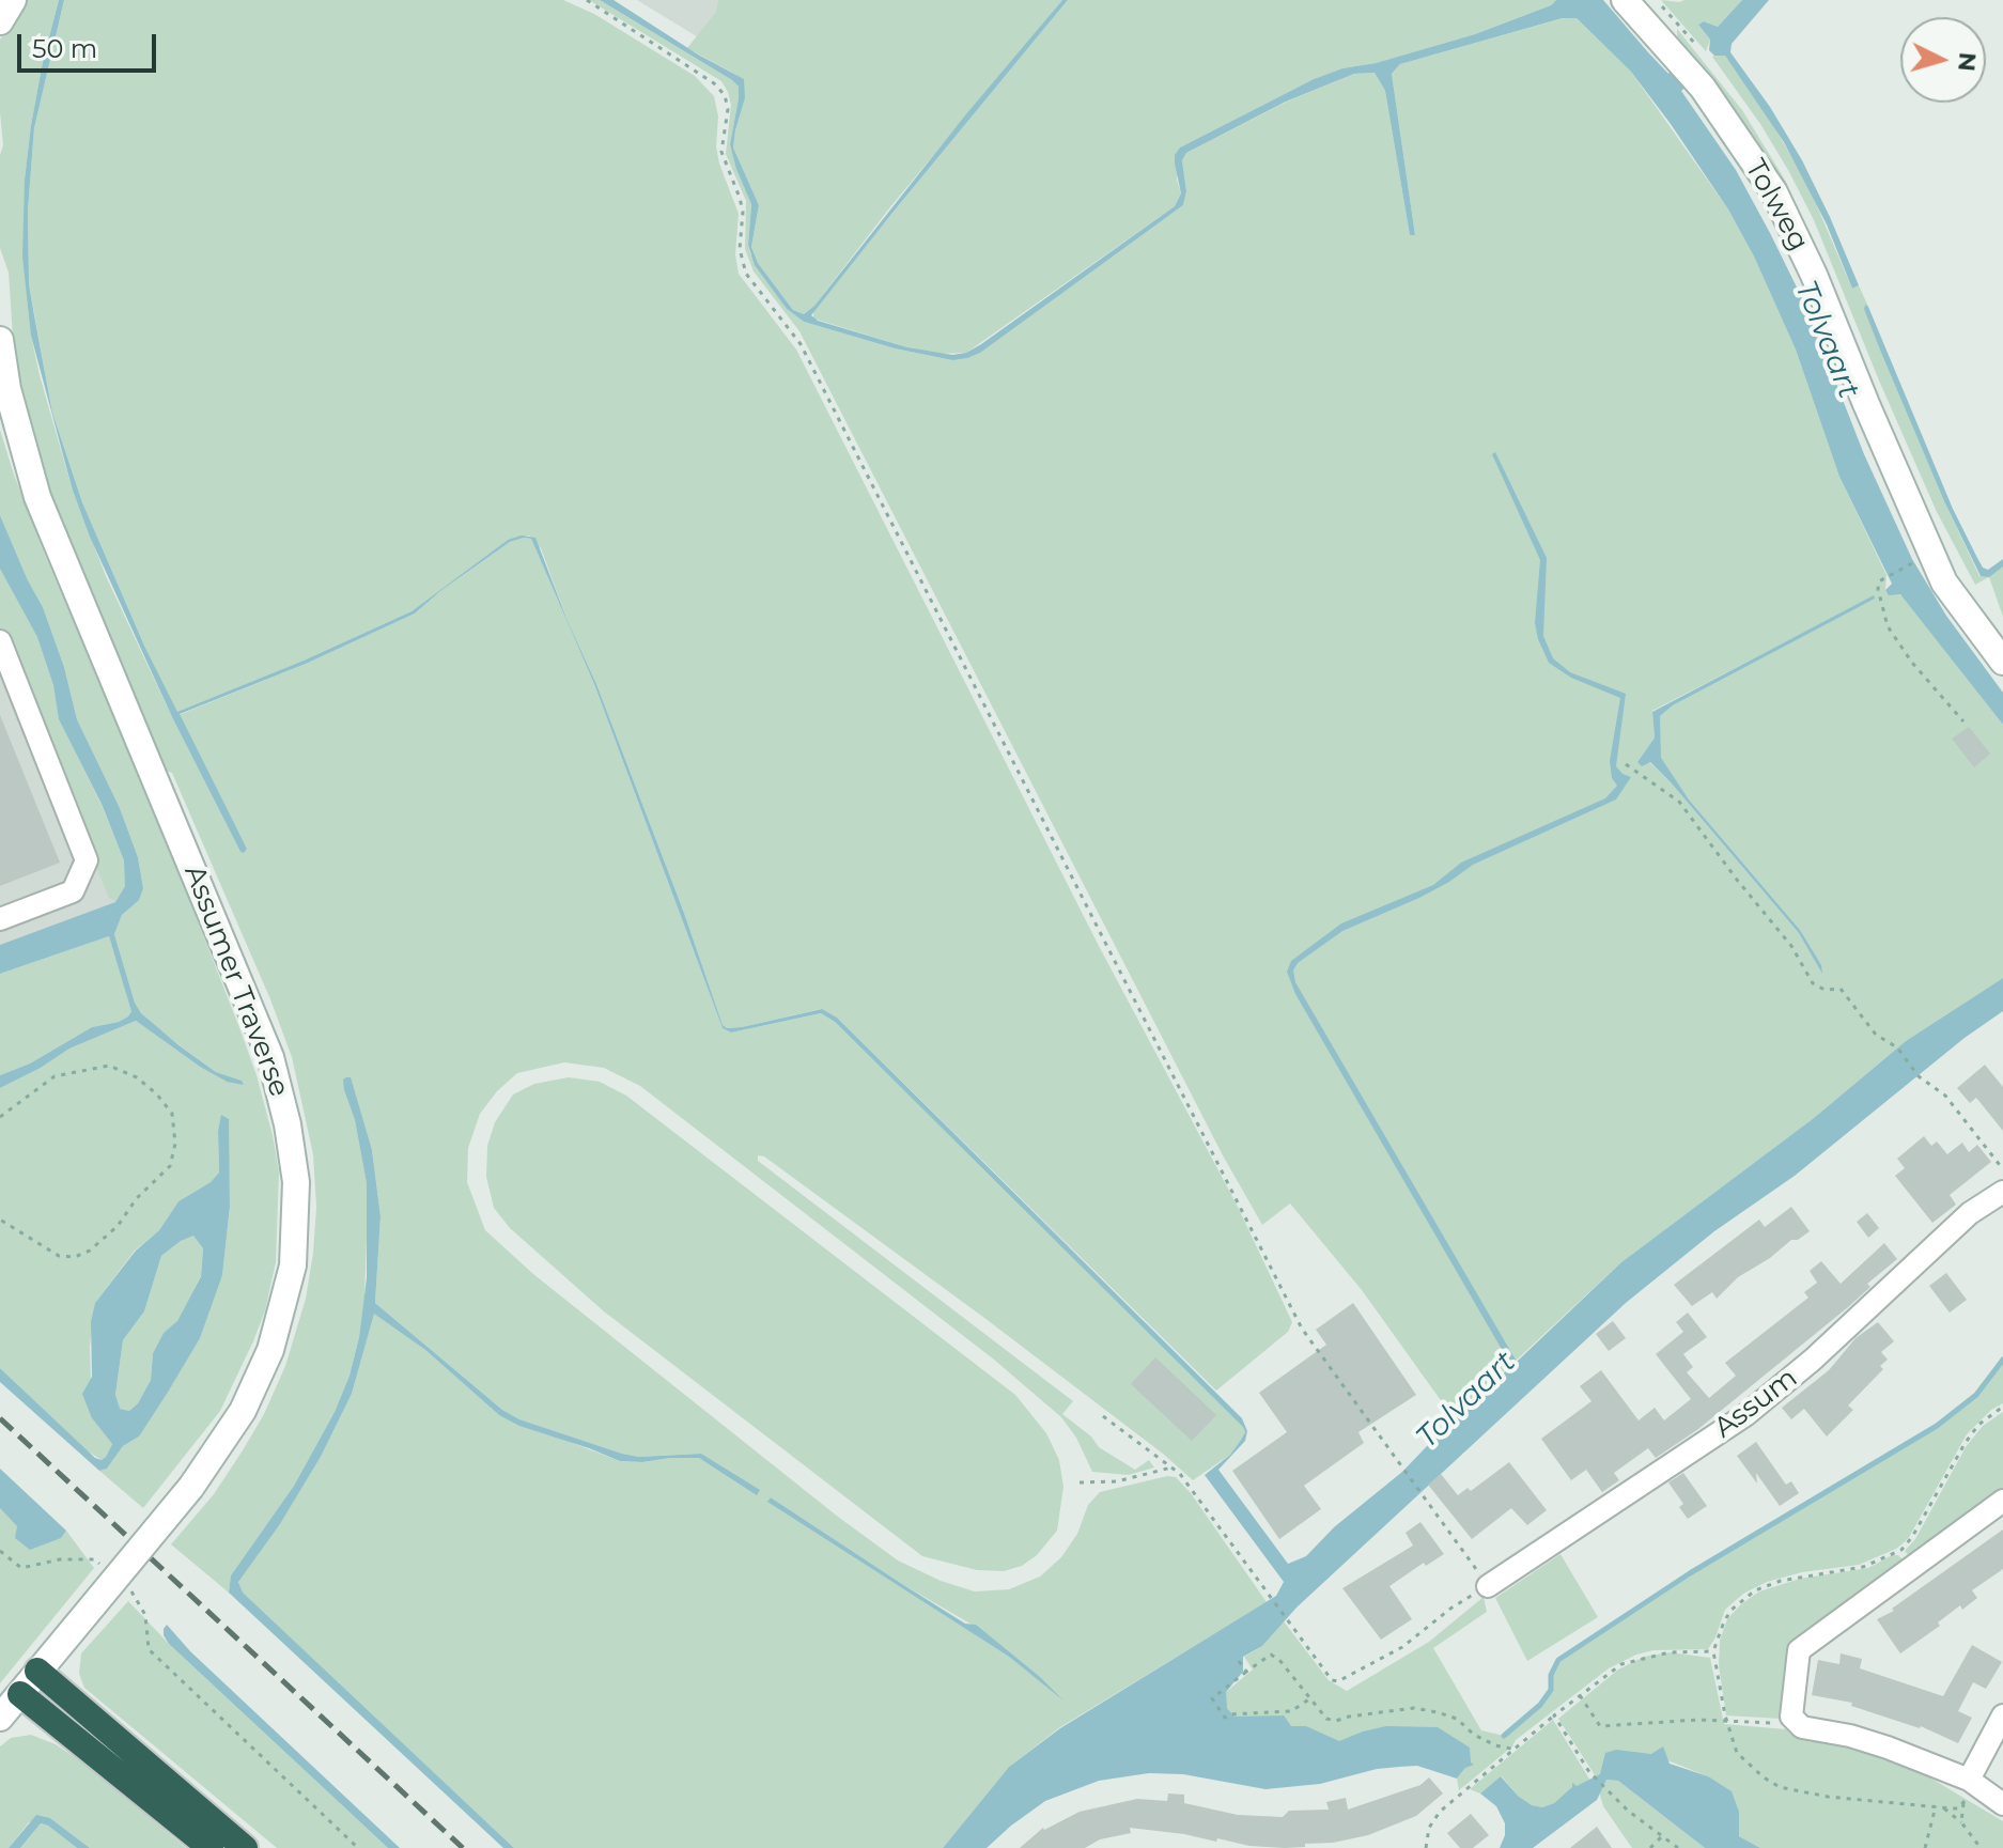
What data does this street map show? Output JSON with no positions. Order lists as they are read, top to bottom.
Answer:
{
  "streets": {
    "main road": ["Tolweg", "Assumer Traverse"],
    "street": ["Assum"]
  },
  "water": ["Tolvaart"],
  "scale_bar": "50 m",
  "north": "right"
}
